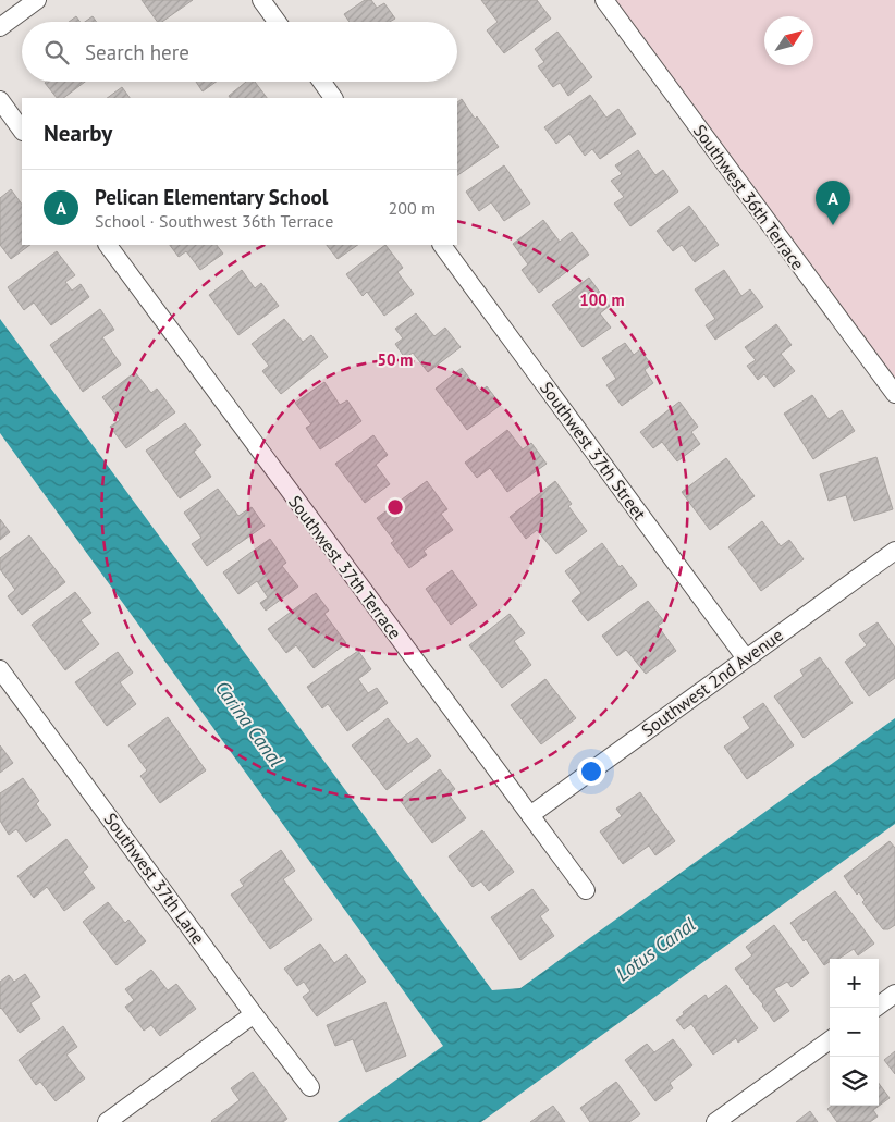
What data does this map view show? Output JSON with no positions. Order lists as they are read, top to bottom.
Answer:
{
  "streets": {
    "street": [
      "Southwest 36th Terrace",
      "Southwest 37th Street",
      "Southwest 37th Terrace",
      "Southwest 2nd Avenue",
      "Southwest 37th Lane"
    ]
  },
  "crossings": [
    ["Southwest 37th Street", "Southwest 2nd Avenue"],
    ["Southwest 37th Terrace", "Southwest 2nd Avenue"]
  ],
  "water": ["Carina Canal", "Lotus Canal"],
  "north": "top right",
  "page": {
    "search": "Search here",
    "heading": "Nearby",
    "list": [
      {
        "mark": "A",
        "name": "Pelican Elementary School",
        "note": "School · Southwest 36th Terrace",
        "value": "200 m"
      }
    ],
    "pins": "A",
    "map_buttons": ["+", "−"]
  },
  "rings": ["100 m", "50 m"]
}
